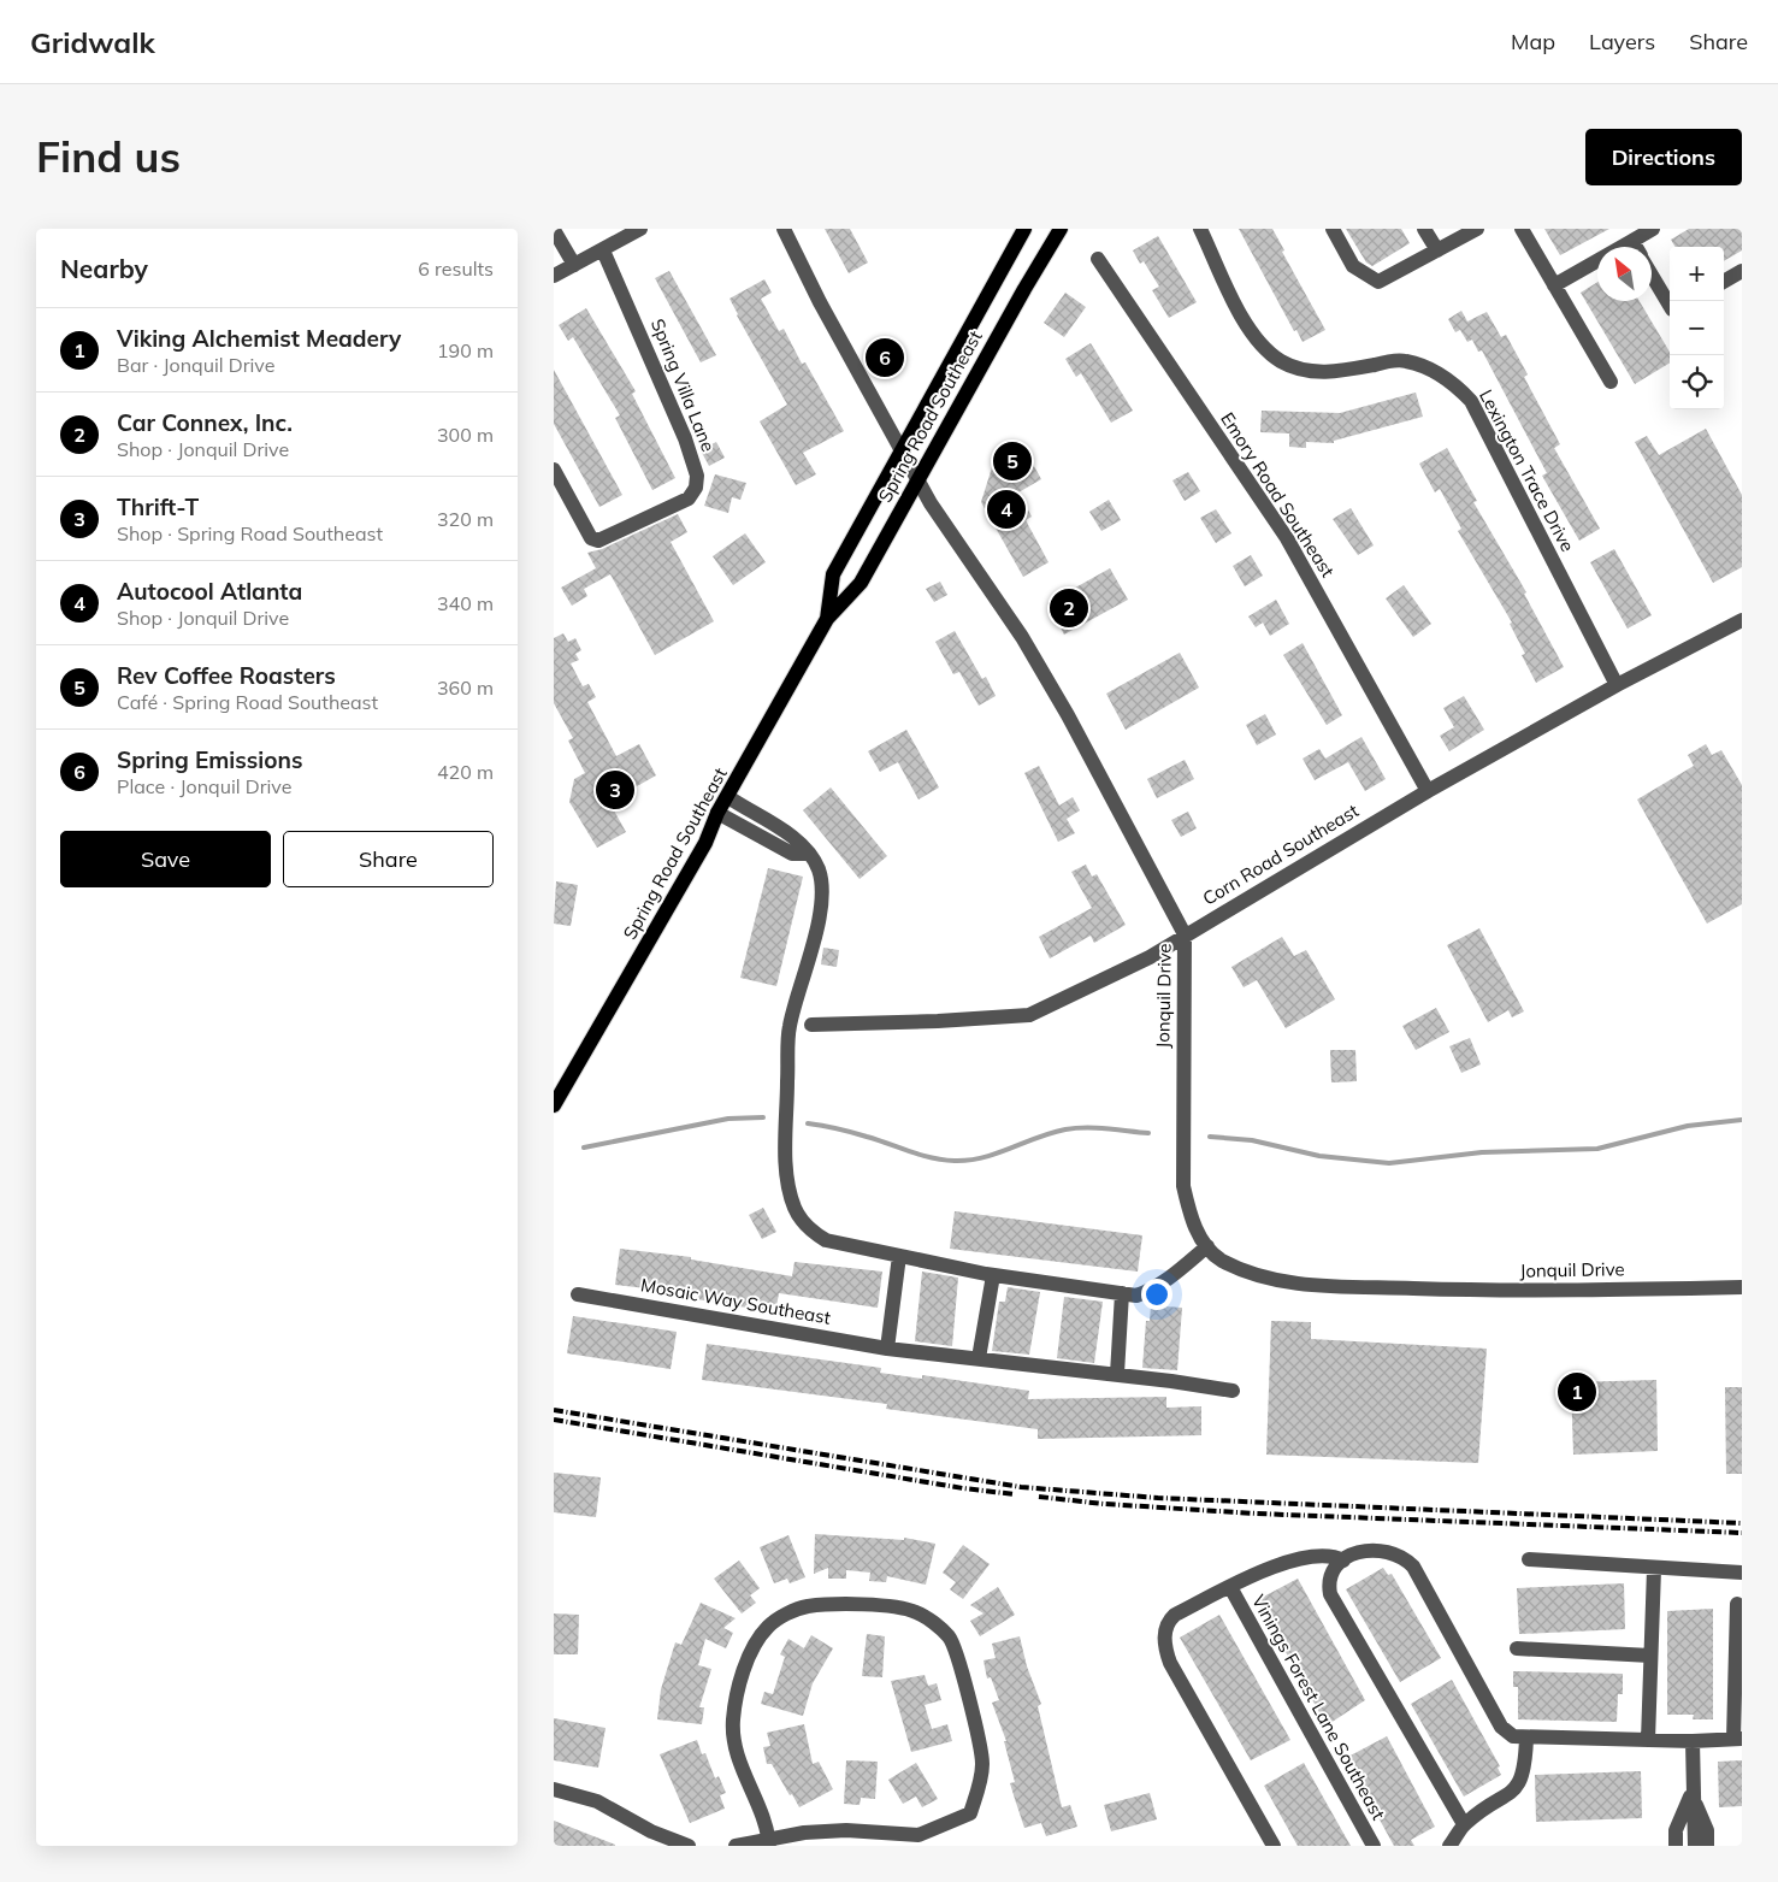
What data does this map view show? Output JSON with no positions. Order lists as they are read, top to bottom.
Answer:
{
  "streets": {
    "main road": ["Spring Road Southeast"],
    "street": [
      "Spring Villa Lane",
      "Lexington Trace Drive",
      "Emory Road Southeast",
      "Corn Road Southeast",
      "Jonquil Drive",
      "Mosaic Way Southeast",
      "Vinings Forest Lane Southeast"
    ]
  },
  "crossings": [
    ["Spring Road Southeast", "Jonquil Drive"],
    ["Lexington Trace Drive", "Corn Road Southeast"],
    ["Emory Road Southeast", "Corn Road Southeast"],
    ["Corn Road Southeast", "Jonquil Drive"]
  ],
  "north": "top left",
  "page": {
    "header": "Gridwalk",
    "nav": ["Map", "Layers", "Share"],
    "buttons": [
      "Directions",
      ["Save", "Share"]
    ],
    "title": "Find us",
    "heading": ["Nearby", "6 results"],
    "map_buttons": ["+", "−"],
    "list": [
      {
        "mark": "1",
        "name": "Viking Alchemist Meadery",
        "note": "Bar · Jonquil Drive",
        "value": "190 m"
      },
      {
        "mark": "2",
        "name": "Car Connex, Inc.",
        "note": "Shop · Jonquil Drive",
        "value": "300 m"
      },
      {
        "mark": "3",
        "name": "Thrift-T",
        "note": "Shop · Spring Road Southeast",
        "value": "320 m"
      },
      {
        "mark": "4",
        "name": "Autocool Atlanta",
        "note": "Shop · Jonquil Drive",
        "value": "340 m"
      },
      {
        "mark": "5",
        "name": "Rev Coffee Roasters",
        "note": "Café · Spring Road Southeast",
        "value": "360 m"
      },
      {
        "mark": "6",
        "name": "Spring Emissions",
        "note": "Place · Jonquil Drive",
        "value": "420 m"
      }
    ],
    "pins": [
      "6",
      "5",
      "4",
      "2",
      "3",
      "1"
    ]
  }
}
